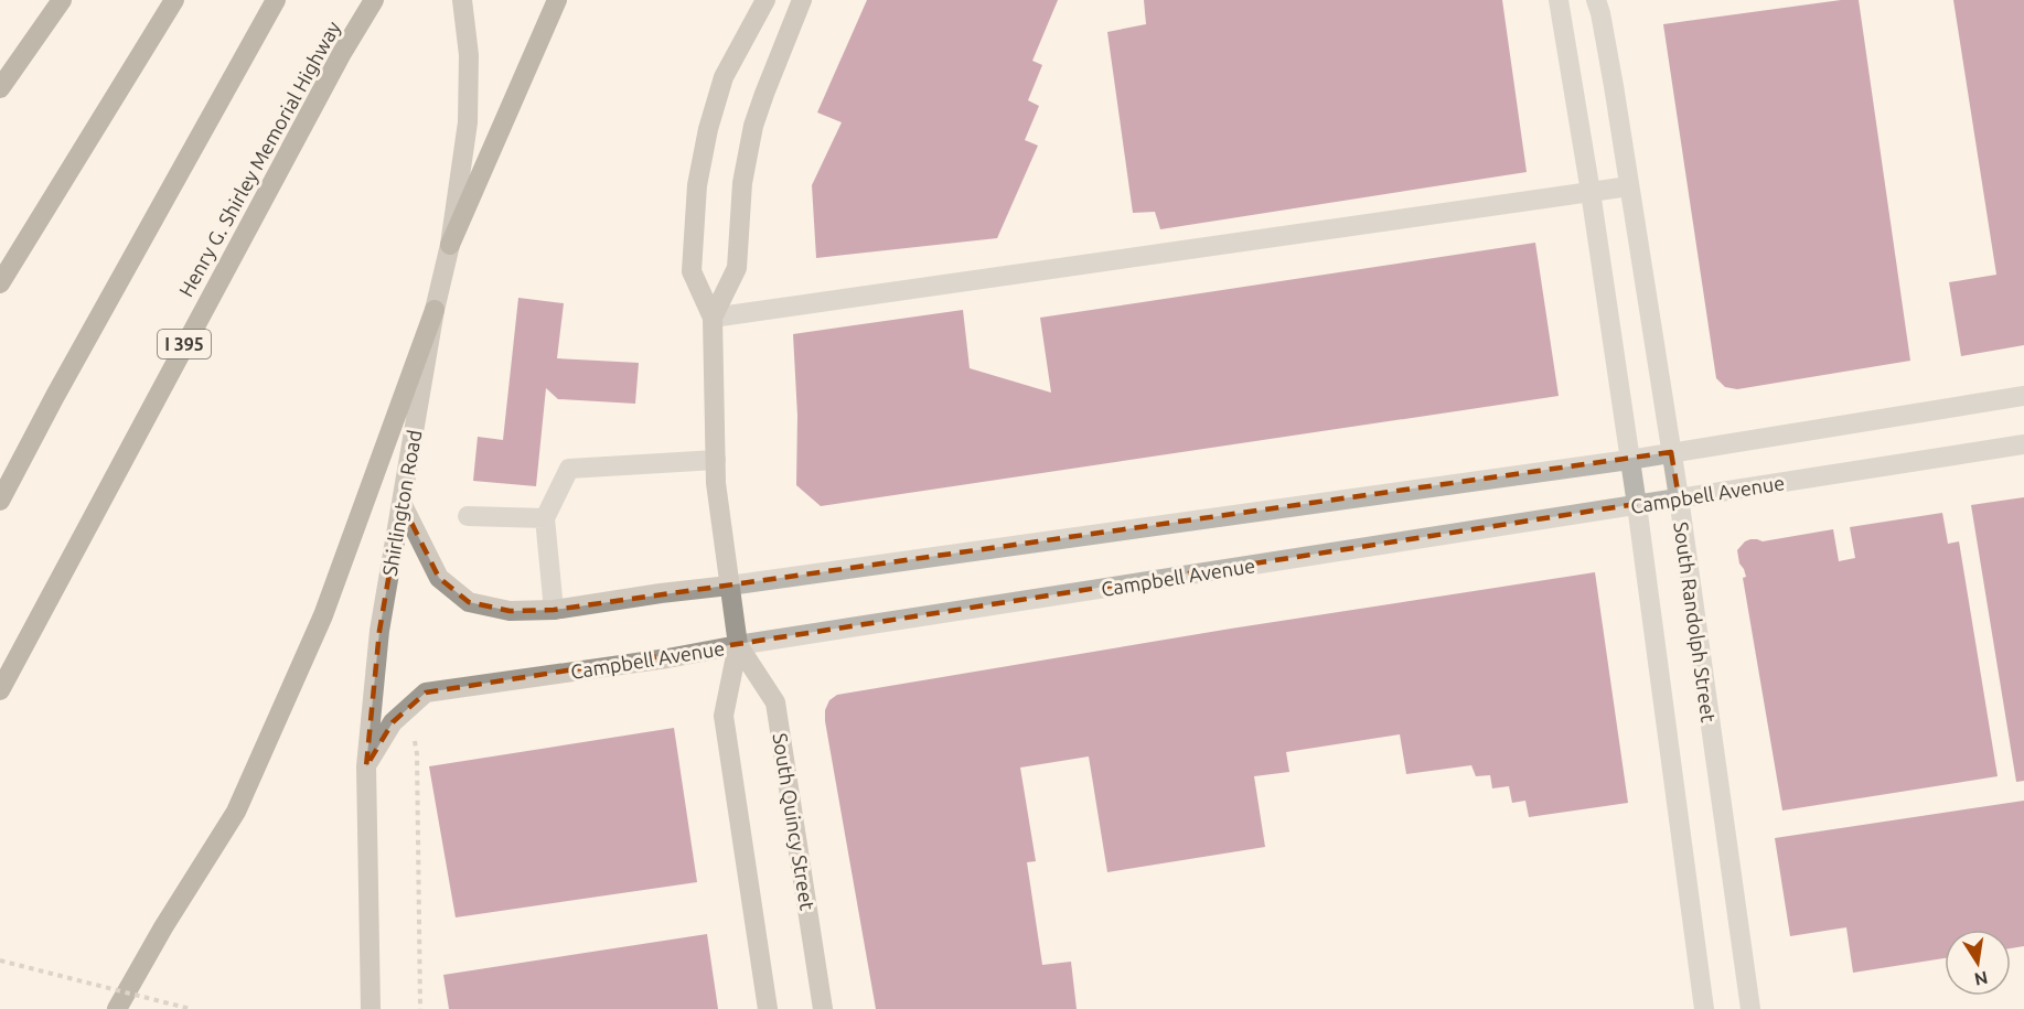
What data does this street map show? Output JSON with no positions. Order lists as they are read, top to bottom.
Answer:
{
  "streets": {
    "highway": ["Henry G. Shirley Memorial Highway", "I 395"],
    "street": [
      "Campbell Avenue",
      "Shirlington Road",
      "South Randolph Street",
      "South Quincy Street"
    ]
  },
  "crossings": [
    ["Campbell Avenue", "Shirlington Road"],
    ["Campbell Avenue", "South Randolph Street"],
    ["Campbell Avenue", "South Quincy Street"]
  ],
  "north": "bottom"
}
